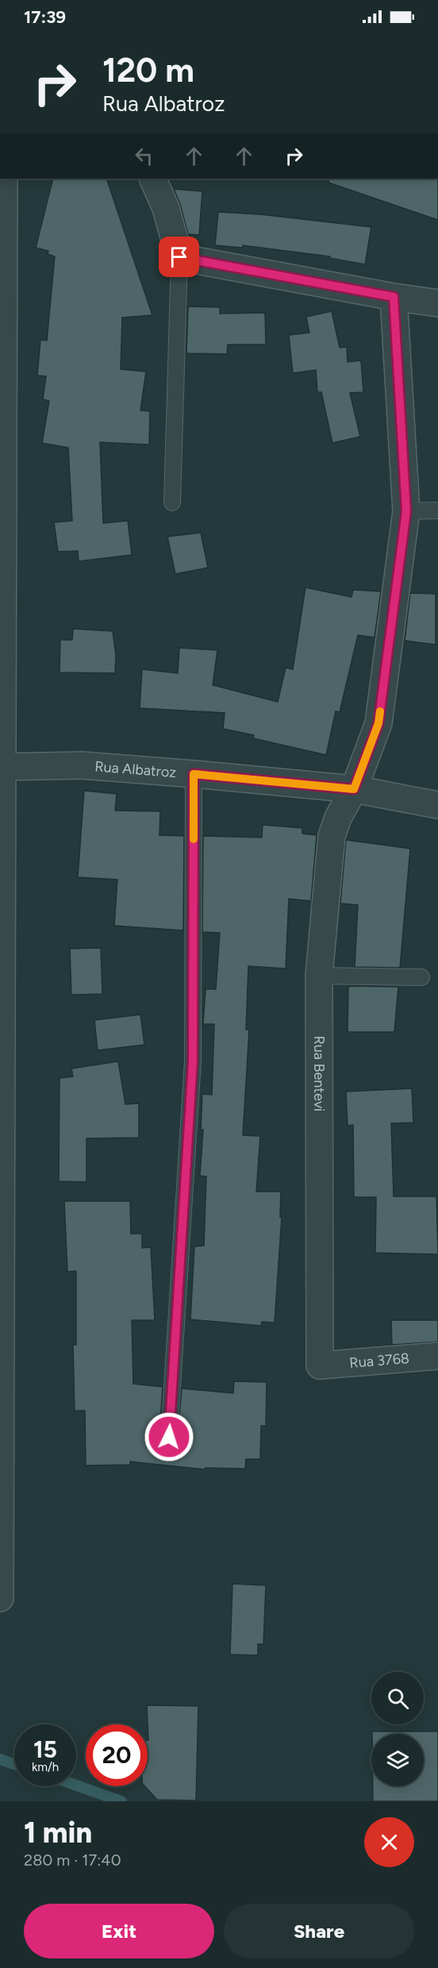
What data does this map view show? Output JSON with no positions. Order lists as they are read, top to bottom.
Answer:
{
  "streets": {
    "street": ["Rua Albatroz", "Rua Bentevi", "Rua 3768"]
  },
  "crossings": [
    ["Rua Albatroz", "Rua Bentevi"],
    ["Rua Bentevi", "Rua 3768"]
  ],
  "page": {
    "status": "17:39",
    "turn": ["120 m", "Rua Albatroz"],
    "speed": "15 km/h",
    "limit": "20",
    "heading": ["1 min", "280 m · 17:40"],
    "buttons": ["Exit", "Share"]
  }
}
